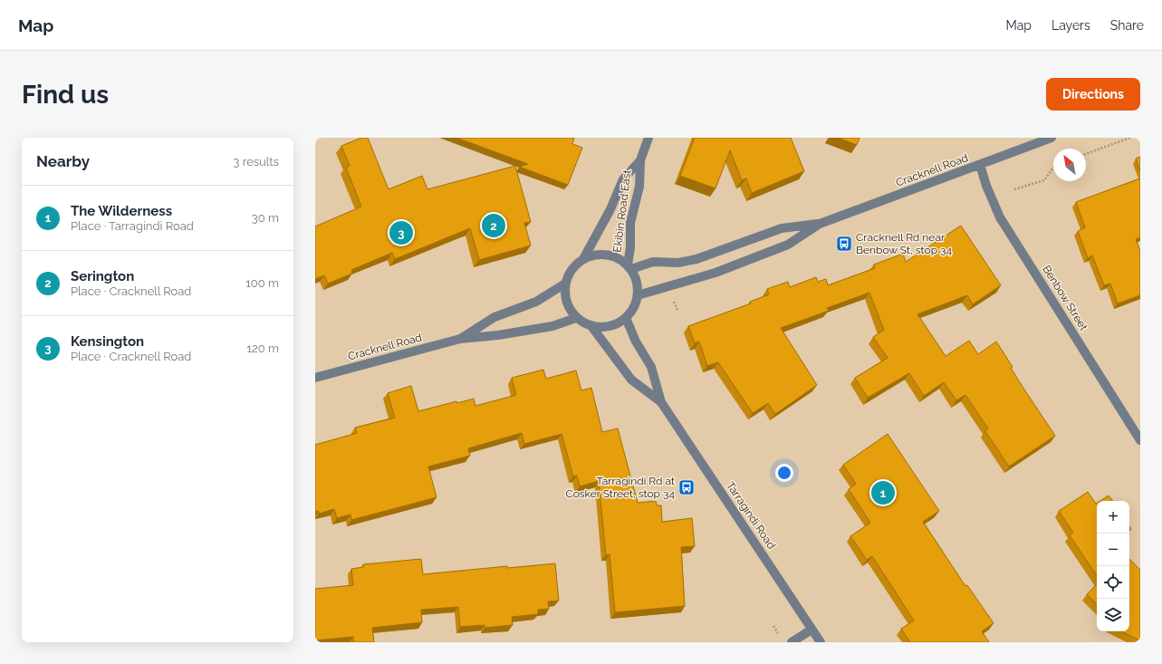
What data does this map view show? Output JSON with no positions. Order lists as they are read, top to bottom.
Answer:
{
  "streets": {
    "street": [
      "Cracknell Road",
      "Ekibin Road East",
      "Benbow Street",
      "Tarragindi Road"
    ]
  },
  "crossings": [
    ["Cracknell Road", "Ekibin Road East"],
    ["Cracknell Road", "Benbow Street"],
    ["Cracknell Road", "Tarragindi Road"],
    ["Ekibin Road East", "Tarragindi Road"]
  ],
  "places": {
    "bus stop": ["Cracknell Rd near Benbow St, stop 34", "Tarragindi Rd at Cosker Street, stop 34"]
  },
  "north": "top left",
  "page": {
    "header": "Map",
    "nav": ["Map", "Layers", "Share"],
    "buttons": "Directions",
    "title": "Find us",
    "heading": ["Nearby", "3 results"],
    "list": [
      {
        "mark": "1",
        "name": "The Wilderness",
        "note": "Place · Tarragindi Road",
        "value": "30 m"
      },
      {
        "mark": "2",
        "name": "Serington",
        "note": "Place · Cracknell Road",
        "value": "100 m"
      },
      {
        "mark": "3",
        "name": "Kensington",
        "note": "Place · Cracknell Road",
        "value": "120 m"
      }
    ],
    "pins": ["2", "3", "1"],
    "map_buttons": ["+", "−"]
  }
}
